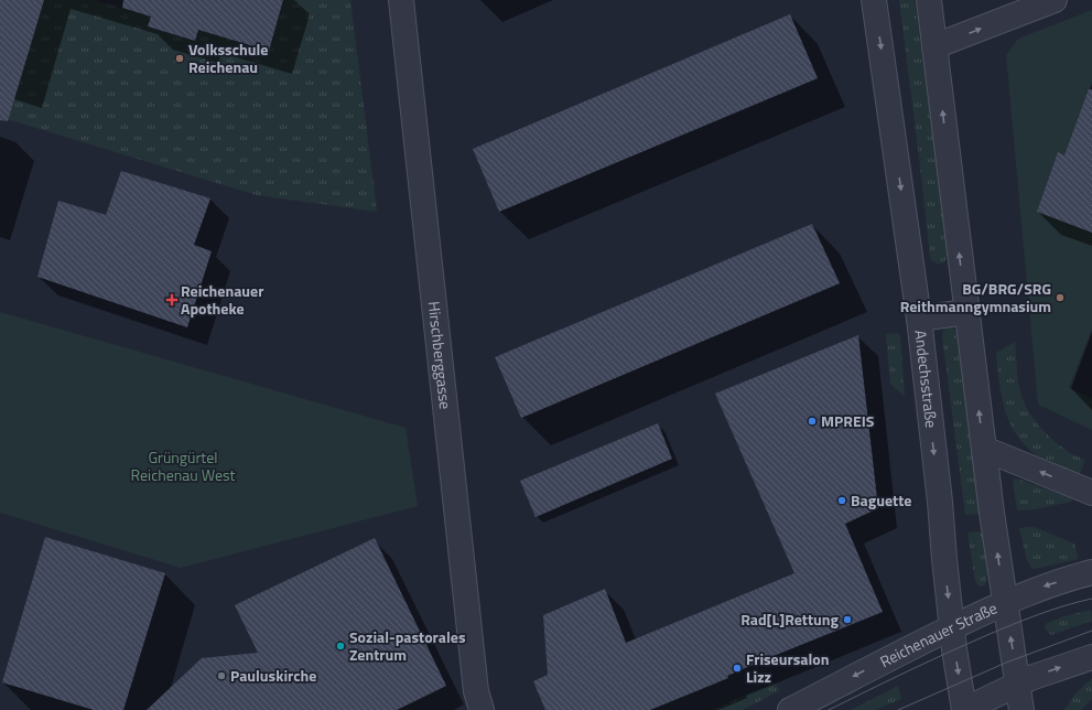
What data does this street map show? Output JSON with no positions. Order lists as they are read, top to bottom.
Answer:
{
  "streets": {
    "street": ["Hirschberggasse", "Andechsstraße", "Reichenauer Straße"]
  },
  "crossings": [
    ["Andechsstraße", "Reichenauer Straße"]
  ],
  "parks": ["Grüngürtel Reichenau West"],
  "places": {
    "other": [
      "Volksschule Reichenau",
      "BG/BRG/SRG Reithmanngymnasium",
      "MPREIS",
      "Baguette",
      "Rad[L]Rettung",
      "Sozial-pastorales Zentrum",
      "Friseursalon Lizz",
      "Pauluskirche"
    ],
    "health": ["Reichenauer Apotheke"]
  }
}
